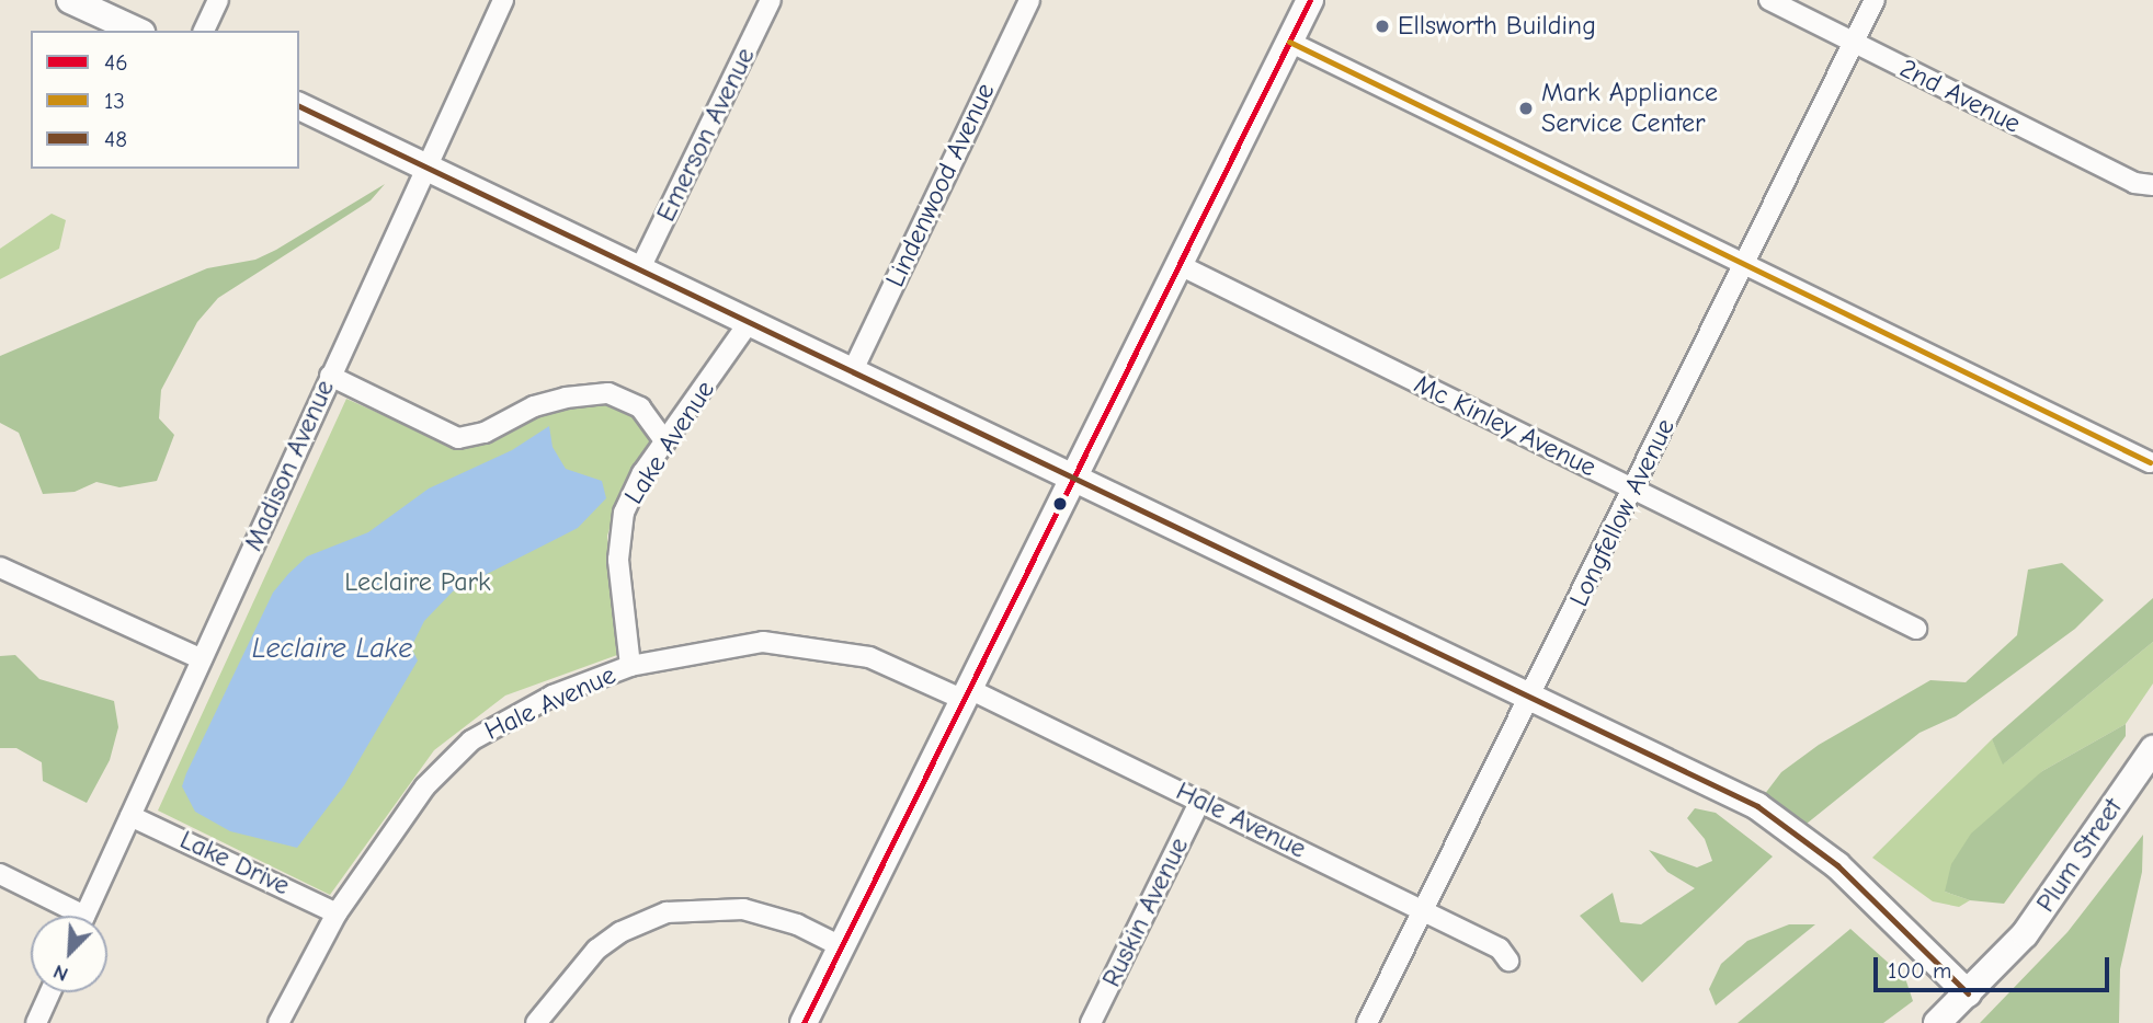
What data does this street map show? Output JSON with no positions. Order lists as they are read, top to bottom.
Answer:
{
  "streets": {
    "street": [
      "2nd Avenue",
      "Emerson Avenue",
      "Lindenwood Avenue",
      "Mc Kinley Avenue",
      "Lake Avenue",
      "Madison Avenue",
      "Longfellow Avenue",
      "Hale Avenue",
      "Plum Street",
      "Lake Drive",
      "Ruskin Avenue"
    ]
  },
  "crossings": [
    ["2nd Avenue", "Longfellow Avenue"],
    ["Mc Kinley Avenue", "Longfellow Avenue"],
    ["Lake Avenue", "Hale Avenue"],
    ["Madison Avenue", "Lake Drive"],
    ["Longfellow Avenue", "Hale Avenue"],
    ["Hale Avenue", "Lake Drive"],
    ["Hale Avenue", "Ruskin Avenue"]
  ],
  "water": ["Leclaire Lake"],
  "parks": ["Leclaire Park"],
  "places": ["Ellsworth Building", "Mark Appliance Service Center"],
  "lines": ["transit line 46", "transit line 13", "transit line 48"],
  "legend": ["46", "13", "48"],
  "scale_bar": "100 m",
  "north": "bottom left"
}
